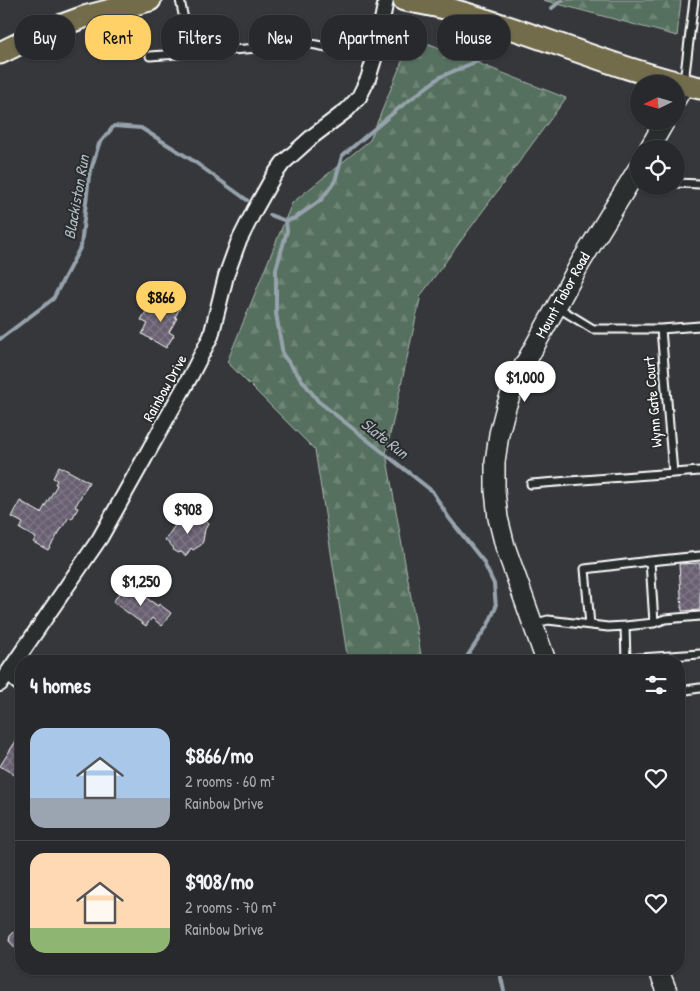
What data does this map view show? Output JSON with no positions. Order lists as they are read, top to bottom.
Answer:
{
  "streets": {
    "street": ["Mount Tabor Road", "Rainbow Drive"],
    "lane": ["Wynn Gate Court"]
  },
  "water": ["Blackiston Run", "Slate Run"],
  "north": "left",
  "page": {
    "chip": [
      "Buy",
      "Rent",
      "Filters",
      "New",
      "Apartment",
      "House"
    ],
    "price": [
      "$866",
      "$1,000",
      "$908",
      "$1,250"
    ],
    "heading": "4 homes",
    "list": [
      {
        "name": "$866/mo",
        "note": "2 rooms · 60 m² · Rainbow Drive"
      },
      {
        "name": "$908/mo",
        "note": "2 rooms · 70 m² · Rainbow Drive"
      }
    ]
  }
}
